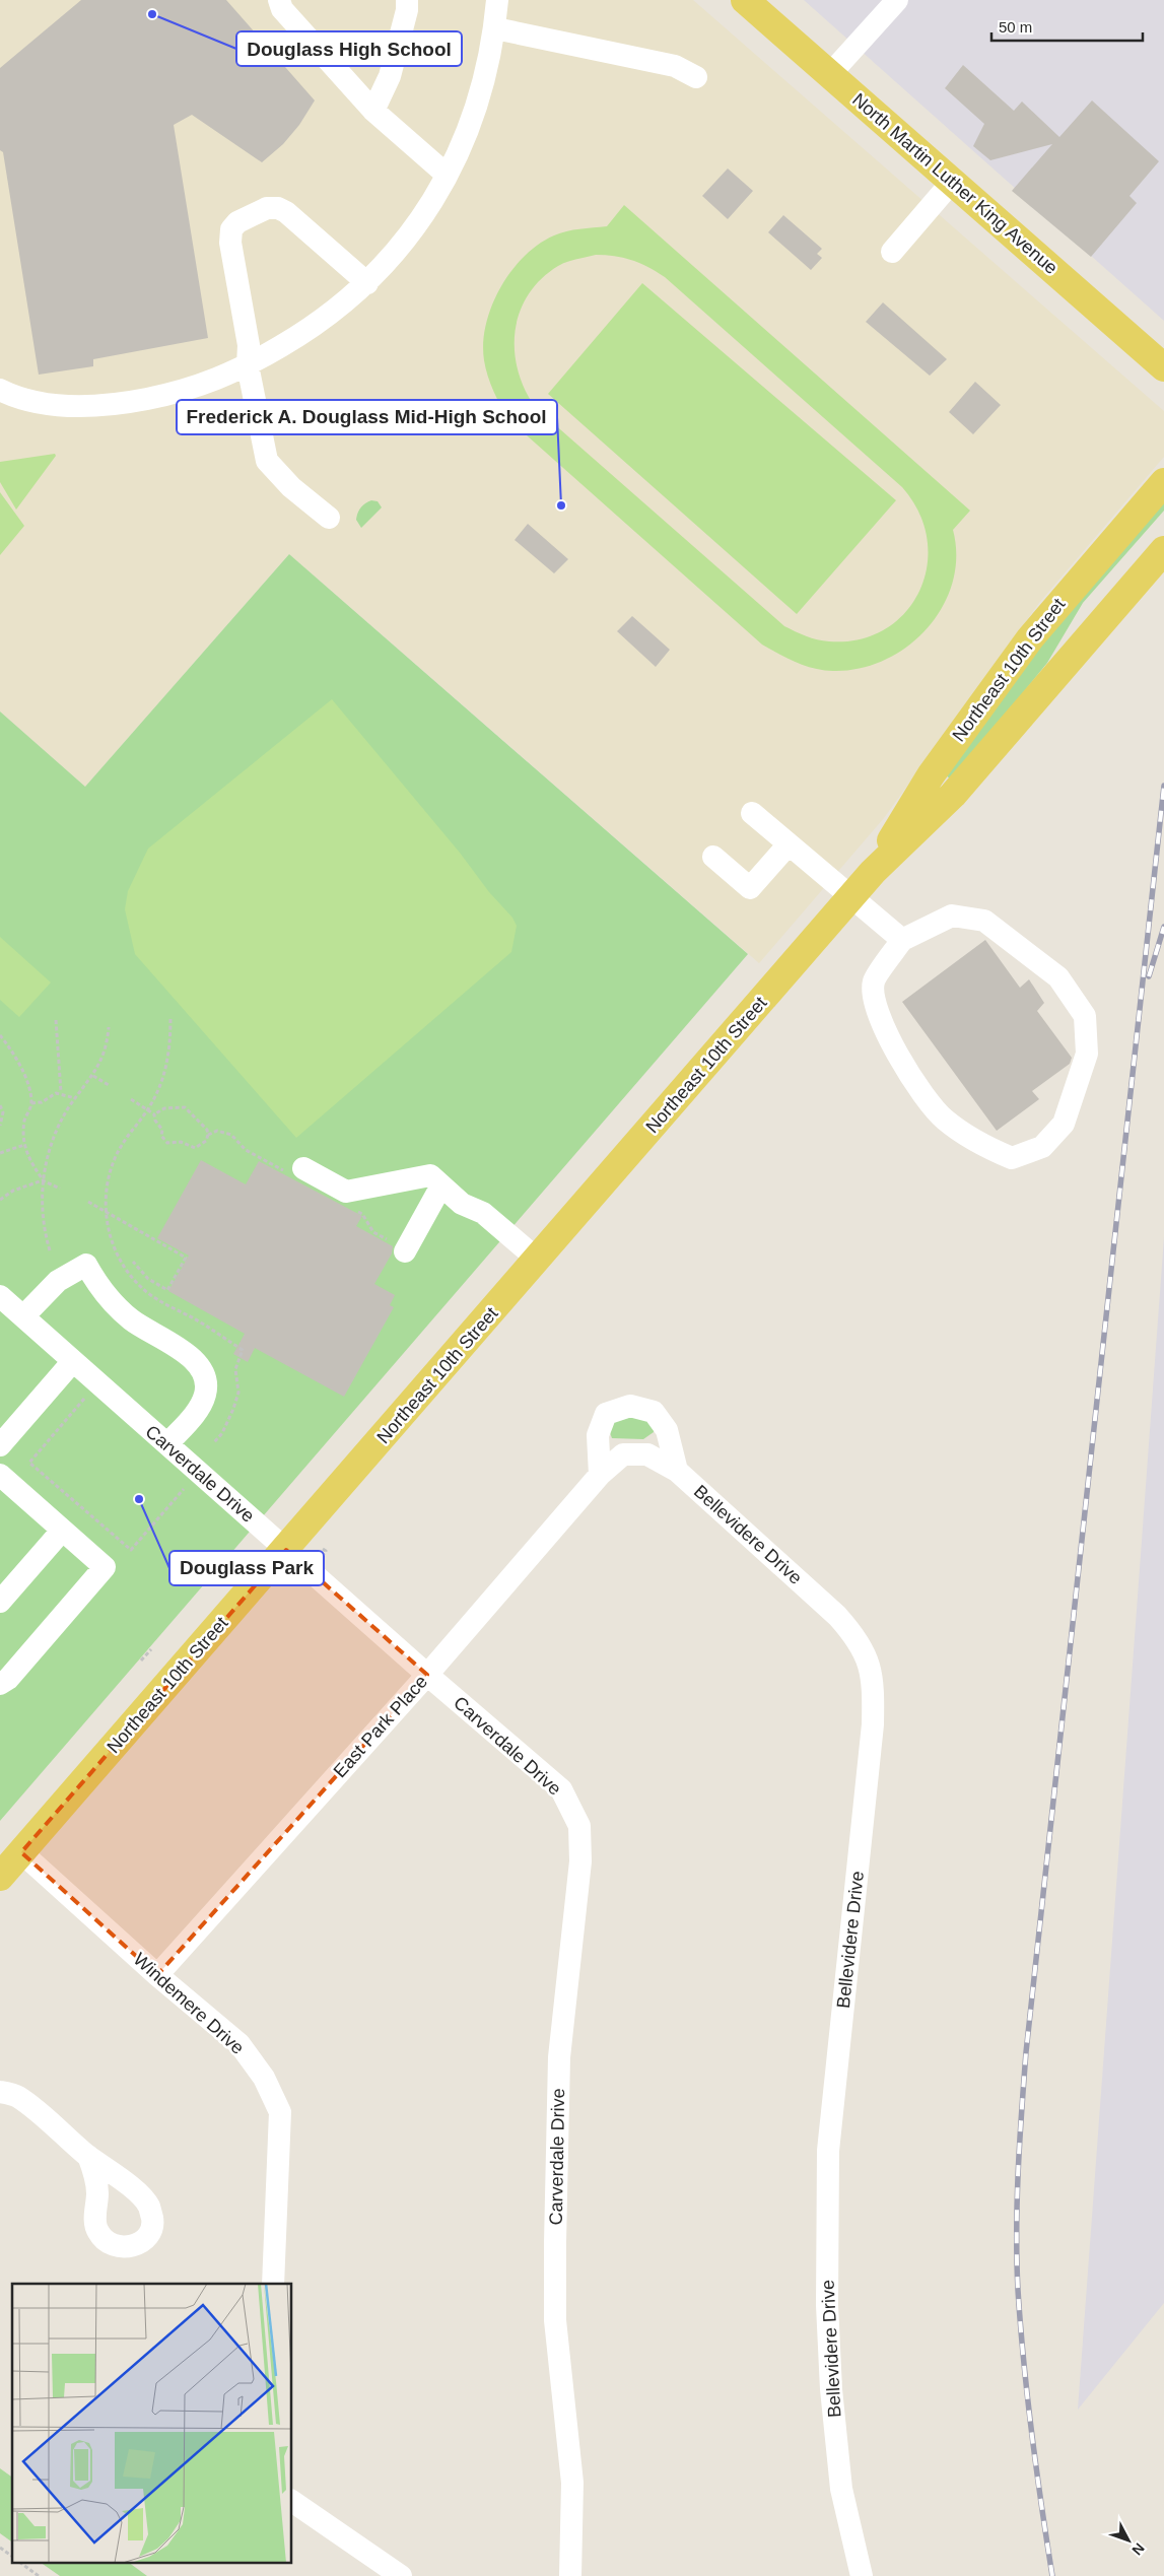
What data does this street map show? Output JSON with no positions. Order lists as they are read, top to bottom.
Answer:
{
  "streets": {
    "main road": ["North Martin Luther King Avenue", "Northeast 10th Street"],
    "street": [
      "Carverdale Drive",
      "Bellevidere Drive",
      "East Park Place",
      "Windemere Drive"
    ]
  },
  "crossings": [
    ["Northeast 10th Street", "Carverdale Drive"],
    ["Northeast 10th Street", "Windemere Drive"],
    ["Carverdale Drive", "East Park Place"],
    ["Bellevidere Drive", "East Park Place"],
    ["East Park Place", "Windemere Drive"]
  ],
  "places": ["Douglass High School", "Frederick A. Douglass Mid-High School", "Douglass Park"],
  "scale_bar": "50 m",
  "north": "bottom right"
}
